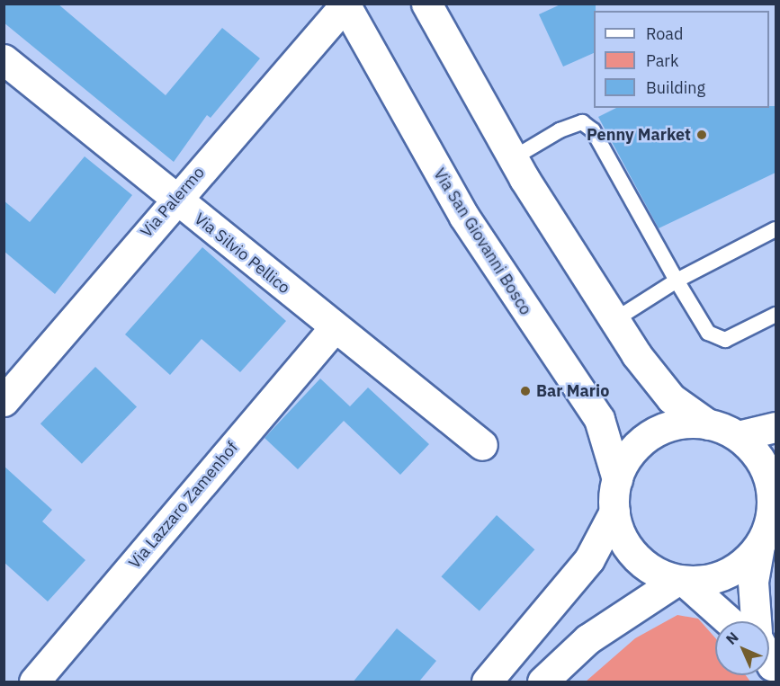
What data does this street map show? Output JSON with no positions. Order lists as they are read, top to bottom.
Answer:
{
  "streets": {
    "street": [
      "Via Palermo",
      "Via San Giovanni Bosco",
      "Via Silvio Pellico",
      "Via Lazzaro Zamenhof"
    ]
  },
  "crossings": [
    ["Via Palermo", "Via San Giovanni Bosco"],
    ["Via Palermo", "Via Silvio Pellico"],
    ["Via Silvio Pellico", "Via Lazzaro Zamenhof"]
  ],
  "places": ["Penny Market", "Bar Mario"],
  "legend": ["Road", "Park", "Building"],
  "north": "top left"
}
